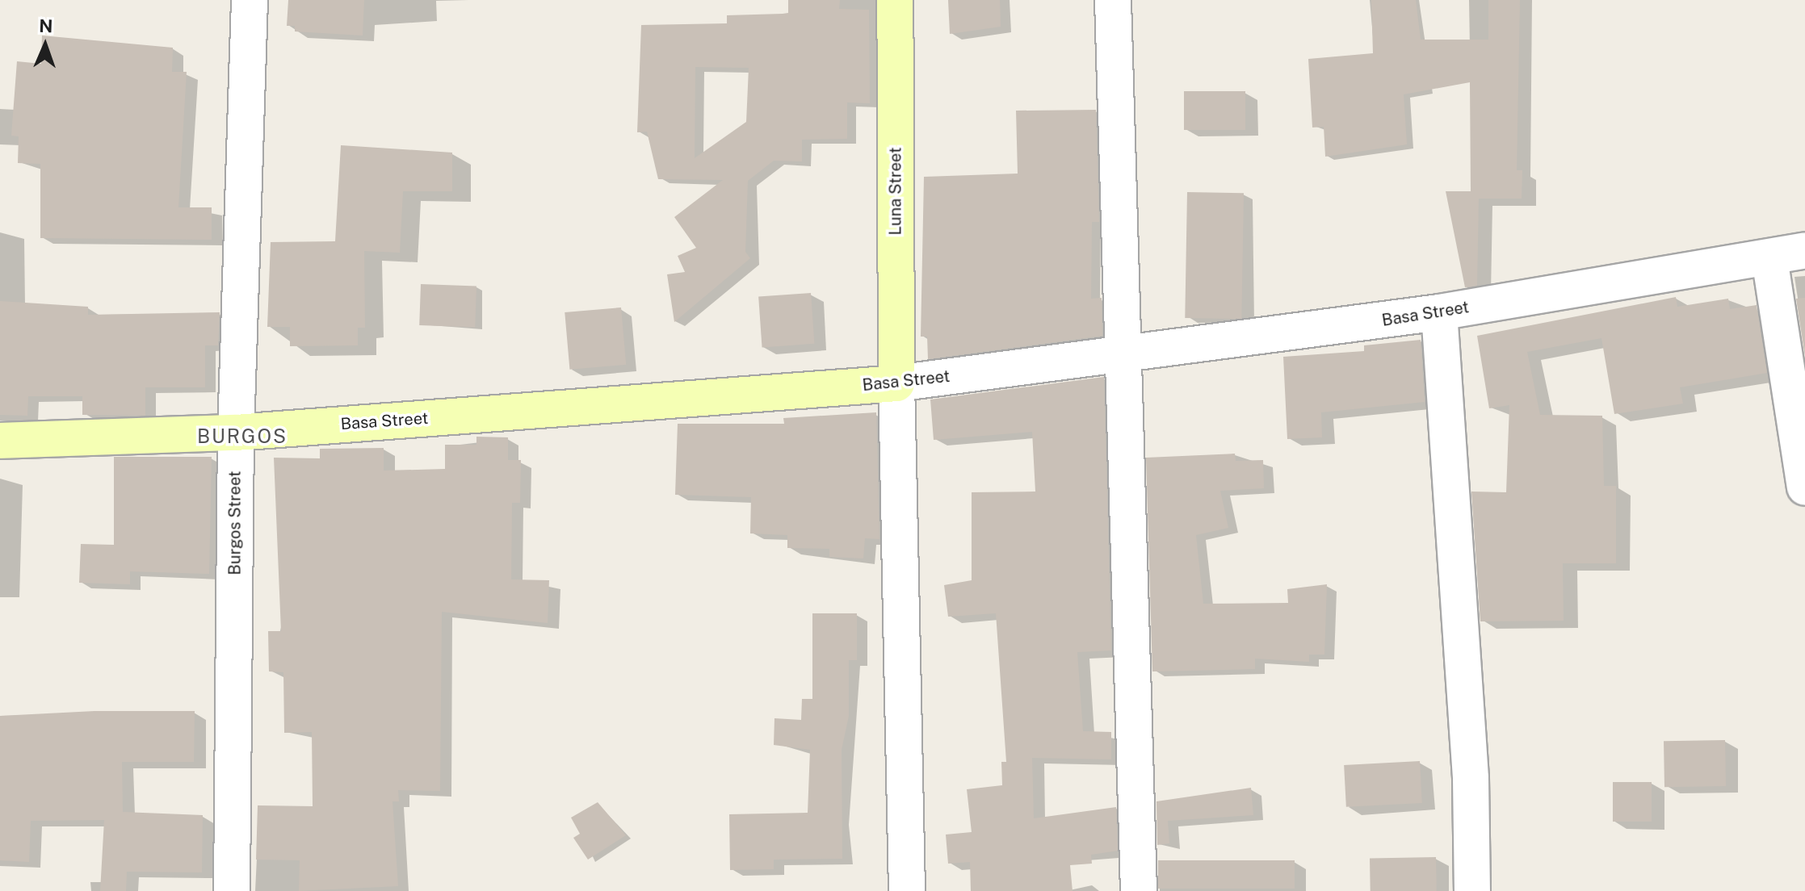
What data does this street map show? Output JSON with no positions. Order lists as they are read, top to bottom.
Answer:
{
  "streets": {
    "street": ["Luna Street", "Basa Street", "Burgos Street"]
  },
  "crossings": [
    ["Luna Street", "Basa Street"],
    ["Basa Street", "Burgos Street"]
  ],
  "districts": ["BURGOS"],
  "north": "top"
}
